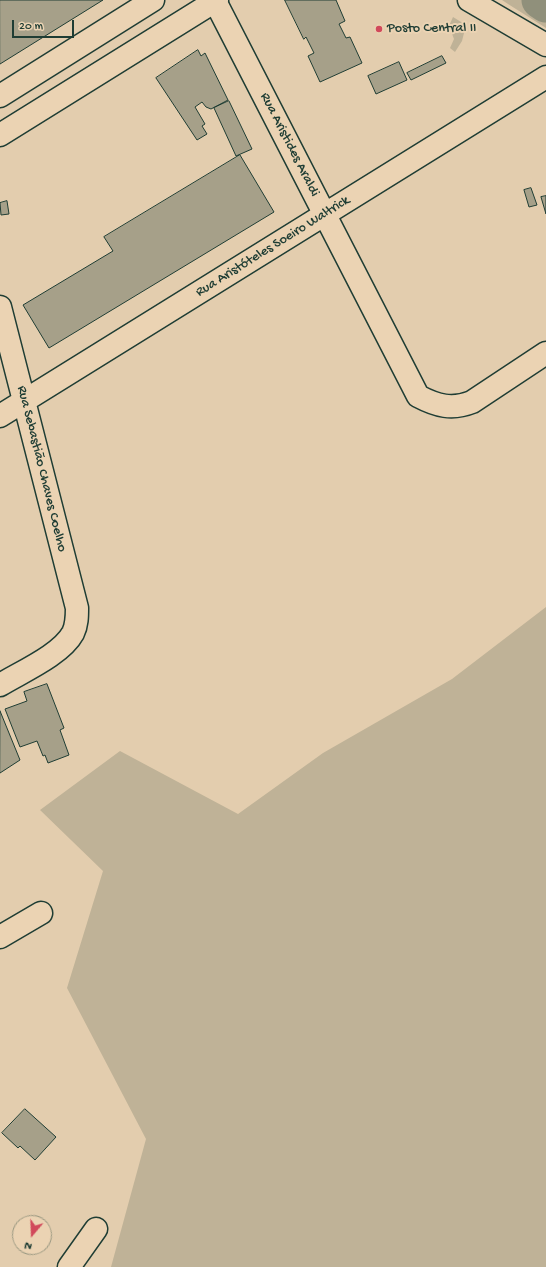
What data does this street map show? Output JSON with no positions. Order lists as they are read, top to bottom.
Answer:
{
  "streets": {
    "street": ["Rua Aristides Araldi", "Rua Aristóteles Soeiro Waltrick", "Rua Sebastião Chaves Coelho"]
  },
  "crossings": [
    ["Rua Aristides Araldi", "Rua Aristóteles Soeiro Waltrick"],
    ["Rua Aristóteles Soeiro Waltrick", "Rua Sebastião Chaves Coelho"]
  ],
  "places": ["Posto Central II"],
  "scale_bar": "20 m",
  "north": "bottom"
}
